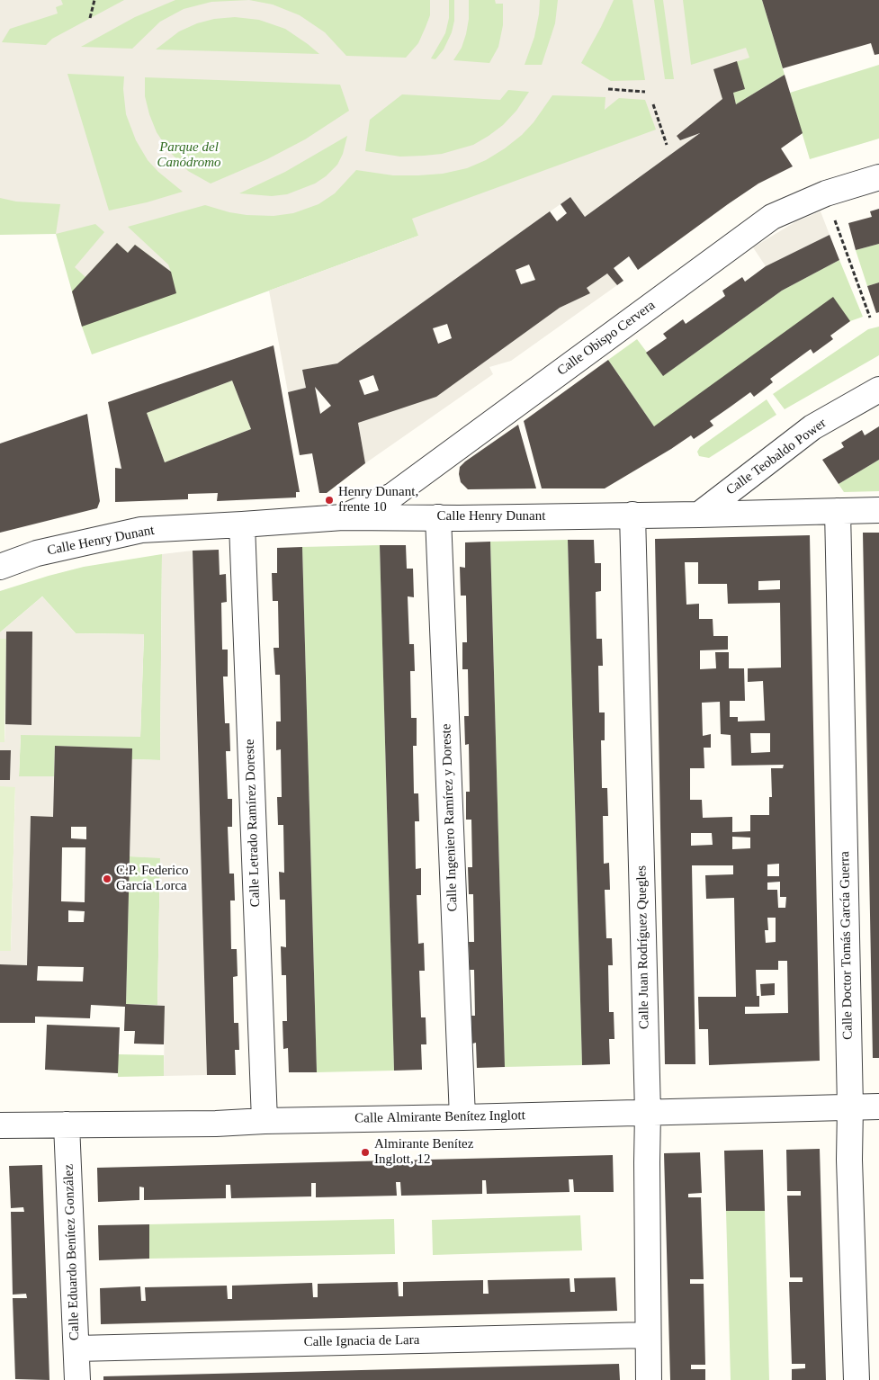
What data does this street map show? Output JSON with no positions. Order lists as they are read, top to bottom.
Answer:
{
  "streets": {
    "street": [
      "Calle Obispo Cervera",
      "Calle Teobaldo Power",
      "Calle Henry Dunant",
      "Calle Ingeniero Ramírez y Doreste",
      "Calle Letrado Ramírez Doreste",
      "Calle Doctor Tomás García Guerra",
      "Calle Juan Rodríguez Quegles",
      "Calle Almirante Benítez Inglott",
      "Calle Eduardo Benítez González",
      "Calle Ignacia de Lara"
    ]
  },
  "crossings": [
    ["Calle Obispo Cervera", "Calle Henry Dunant"],
    ["Calle Teobaldo Power", "Calle Henry Dunant"],
    ["Calle Henry Dunant", "Calle Ingeniero Ramírez y Doreste"],
    ["Calle Henry Dunant", "Calle Letrado Ramírez Doreste"],
    ["Calle Henry Dunant", "Calle Doctor Tomás García Guerra"],
    ["Calle Henry Dunant", "Calle Juan Rodríguez Quegles"],
    ["Calle Ingeniero Ramírez y Doreste", "Calle Almirante Benítez Inglott"],
    ["Calle Letrado Ramírez Doreste", "Calle Almirante Benítez Inglott"],
    ["Calle Doctor Tomás García Guerra", "Calle Almirante Benítez Inglott"],
    ["Calle Juan Rodríguez Quegles", "Calle Almirante Benítez Inglott"],
    ["Calle Juan Rodríguez Quegles", "Calle Ignacia de Lara"],
    ["Calle Almirante Benítez Inglott", "Calle Eduardo Benítez González"],
    ["Calle Eduardo Benítez González", "Calle Ignacia de Lara"]
  ],
  "parks": ["Parque del Canódromo"],
  "places": ["Henry Dunant, frente 10", "C.P. Federico García Lorca", "Almirante Benítez Inglott, 12"]
}
